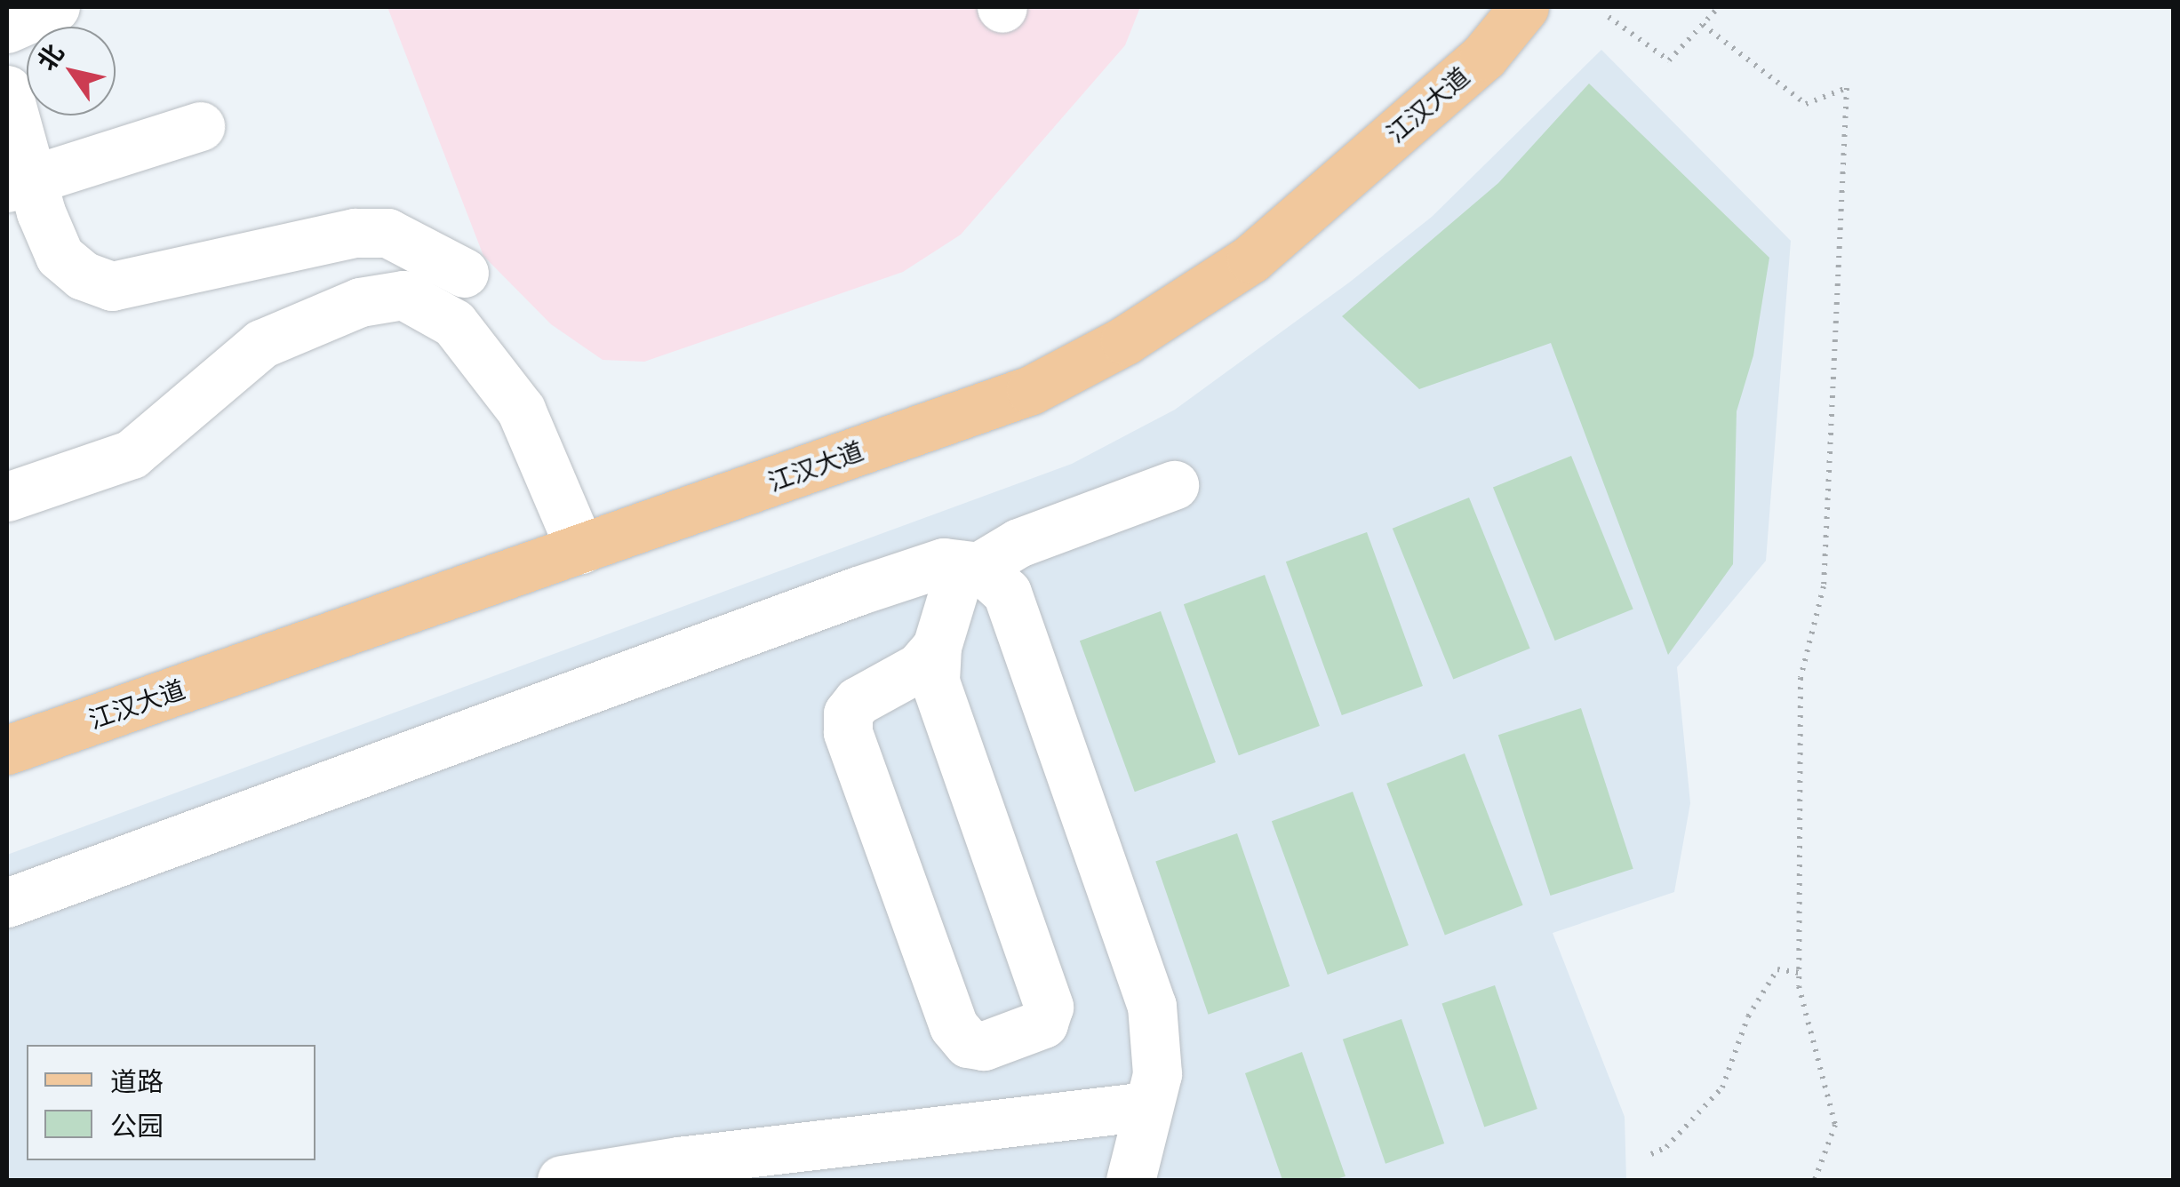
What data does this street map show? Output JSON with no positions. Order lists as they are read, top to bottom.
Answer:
{
  "streets": {
    "main road": ["江汉大道"]
  },
  "legend": ["道路", "公园"],
  "north": "top left"
}
